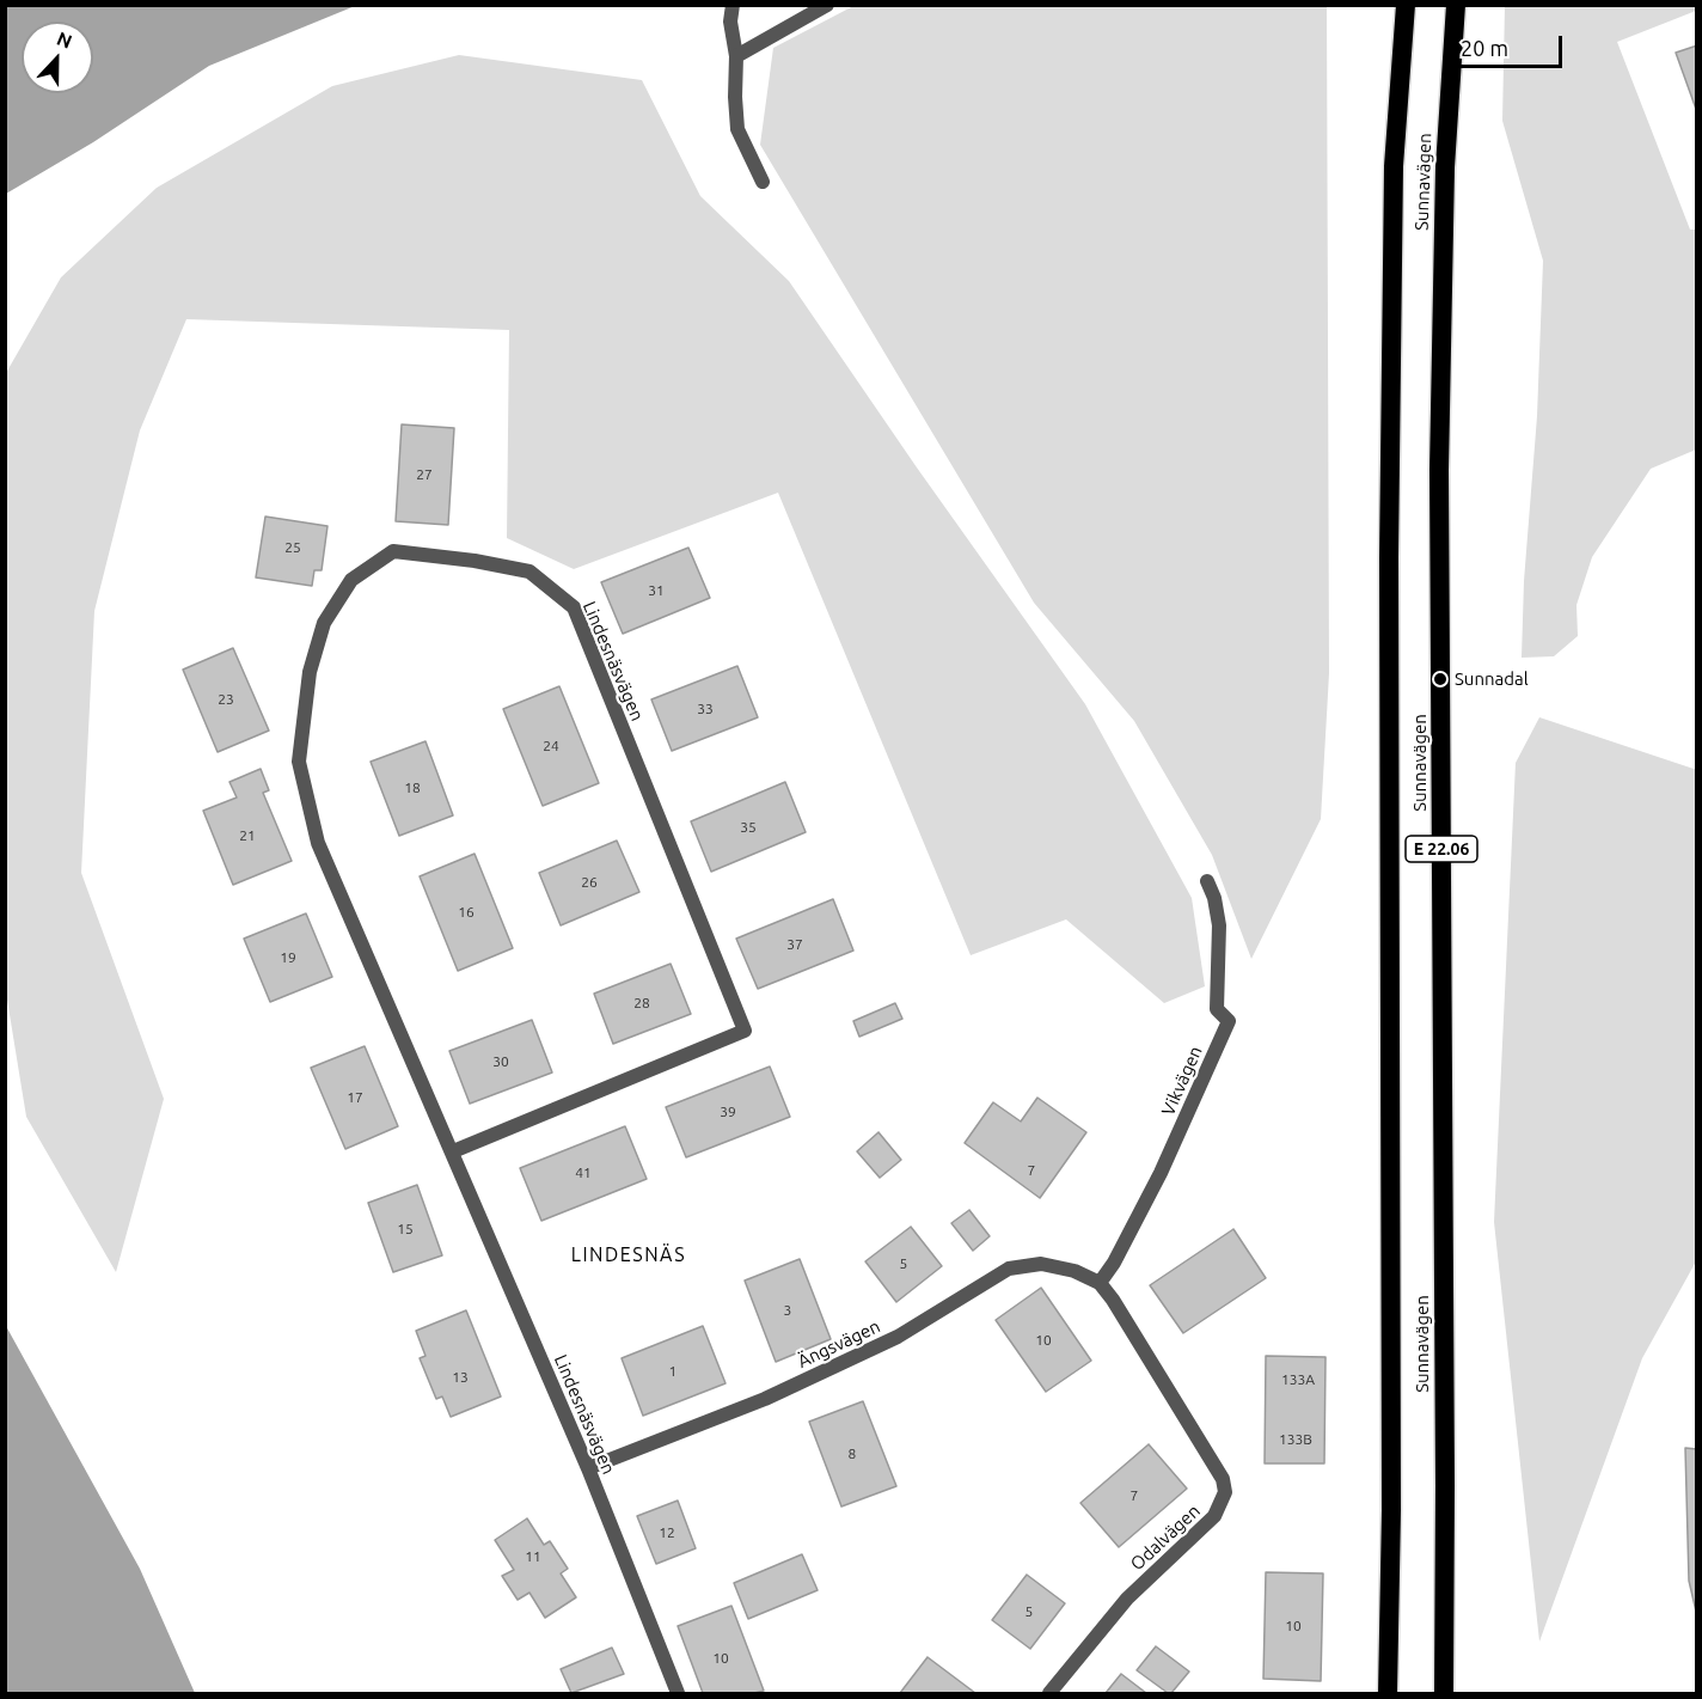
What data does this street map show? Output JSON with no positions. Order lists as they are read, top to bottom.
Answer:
{
  "streets": {
    "highway": ["Sunnavägen", "E 22.06"],
    "street": [
      "Lindesnäsvägen",
      "Vikvägen",
      "Ängsvägen",
      "Odalvägen"
    ]
  },
  "crossings": [
    ["Lindesnäsvägen", "Ängsvägen"],
    ["Vikvägen", "Ängsvägen"],
    ["Vikvägen", "Odalvägen"],
    ["Ängsvägen", "Odalvägen"]
  ],
  "districts": ["LINDESNÄS"],
  "places": ["Sunnadal"],
  "house_numbers": [
    "27",
    "25",
    "31",
    "23",
    "33",
    "24",
    "18",
    "35",
    "21",
    "26",
    "16",
    "37",
    "19",
    "28",
    "30",
    "17",
    "39",
    "7",
    "41",
    "15",
    "5",
    "3",
    "10",
    "1",
    "13",
    "133A",
    "133B",
    "8",
    "7",
    "12",
    "11",
    "5",
    "10",
    "10"
  ],
  "scale_bar": "20 m",
  "north": "top"
}
